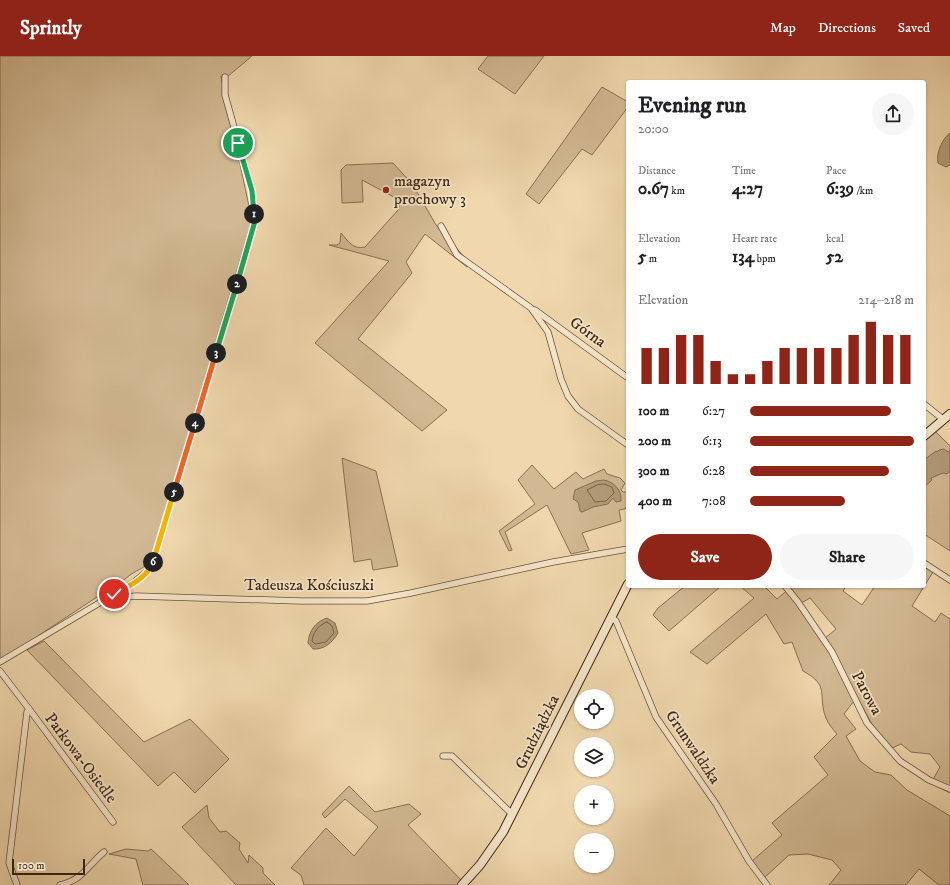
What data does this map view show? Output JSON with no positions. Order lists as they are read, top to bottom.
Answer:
{
  "streets": {
    "street": [
      "Górna",
      "Tadeusza Kościuszki",
      "Parowa",
      "Grudziądzka",
      "Grunwaldzka",
      "Parkowa-Osiedle"
    ]
  },
  "crossings": [
    ["Grudziądzka", "Grunwaldzka"]
  ],
  "places": ["magazyn prochowy 3"],
  "scale_bar": "100 m",
  "page": {
    "header": "Sprintly",
    "nav": ["Map", "Directions", "Saved"],
    "heading": ["Evening run", "20:00"],
    "stats": [
      ["Distance", "0.67 km"],
      ["Time", "4:27"],
      ["Pace", "6:39 /km"],
      ["Elevation", "5 m"],
      ["Heart rate", "134 bpm"],
      ["kcal", "52"]
    ],
    "pins": [
      "1",
      "2",
      "3",
      "4",
      "5",
      "6"
    ],
    "chart": ["Elevation", "214–218 m"],
    "list": [
      {
        "name": "100 m",
        "note": "6:27"
      },
      {
        "name": "200 m",
        "note": "6:13"
      },
      {
        "name": "300 m",
        "note": "6:28"
      },
      {
        "name": "400 m",
        "note": "7:08"
      }
    ],
    "buttons": ["Save", "Share"],
    "map_buttons": ["+", "−"],
    "scale": "100 m"
  }
}
